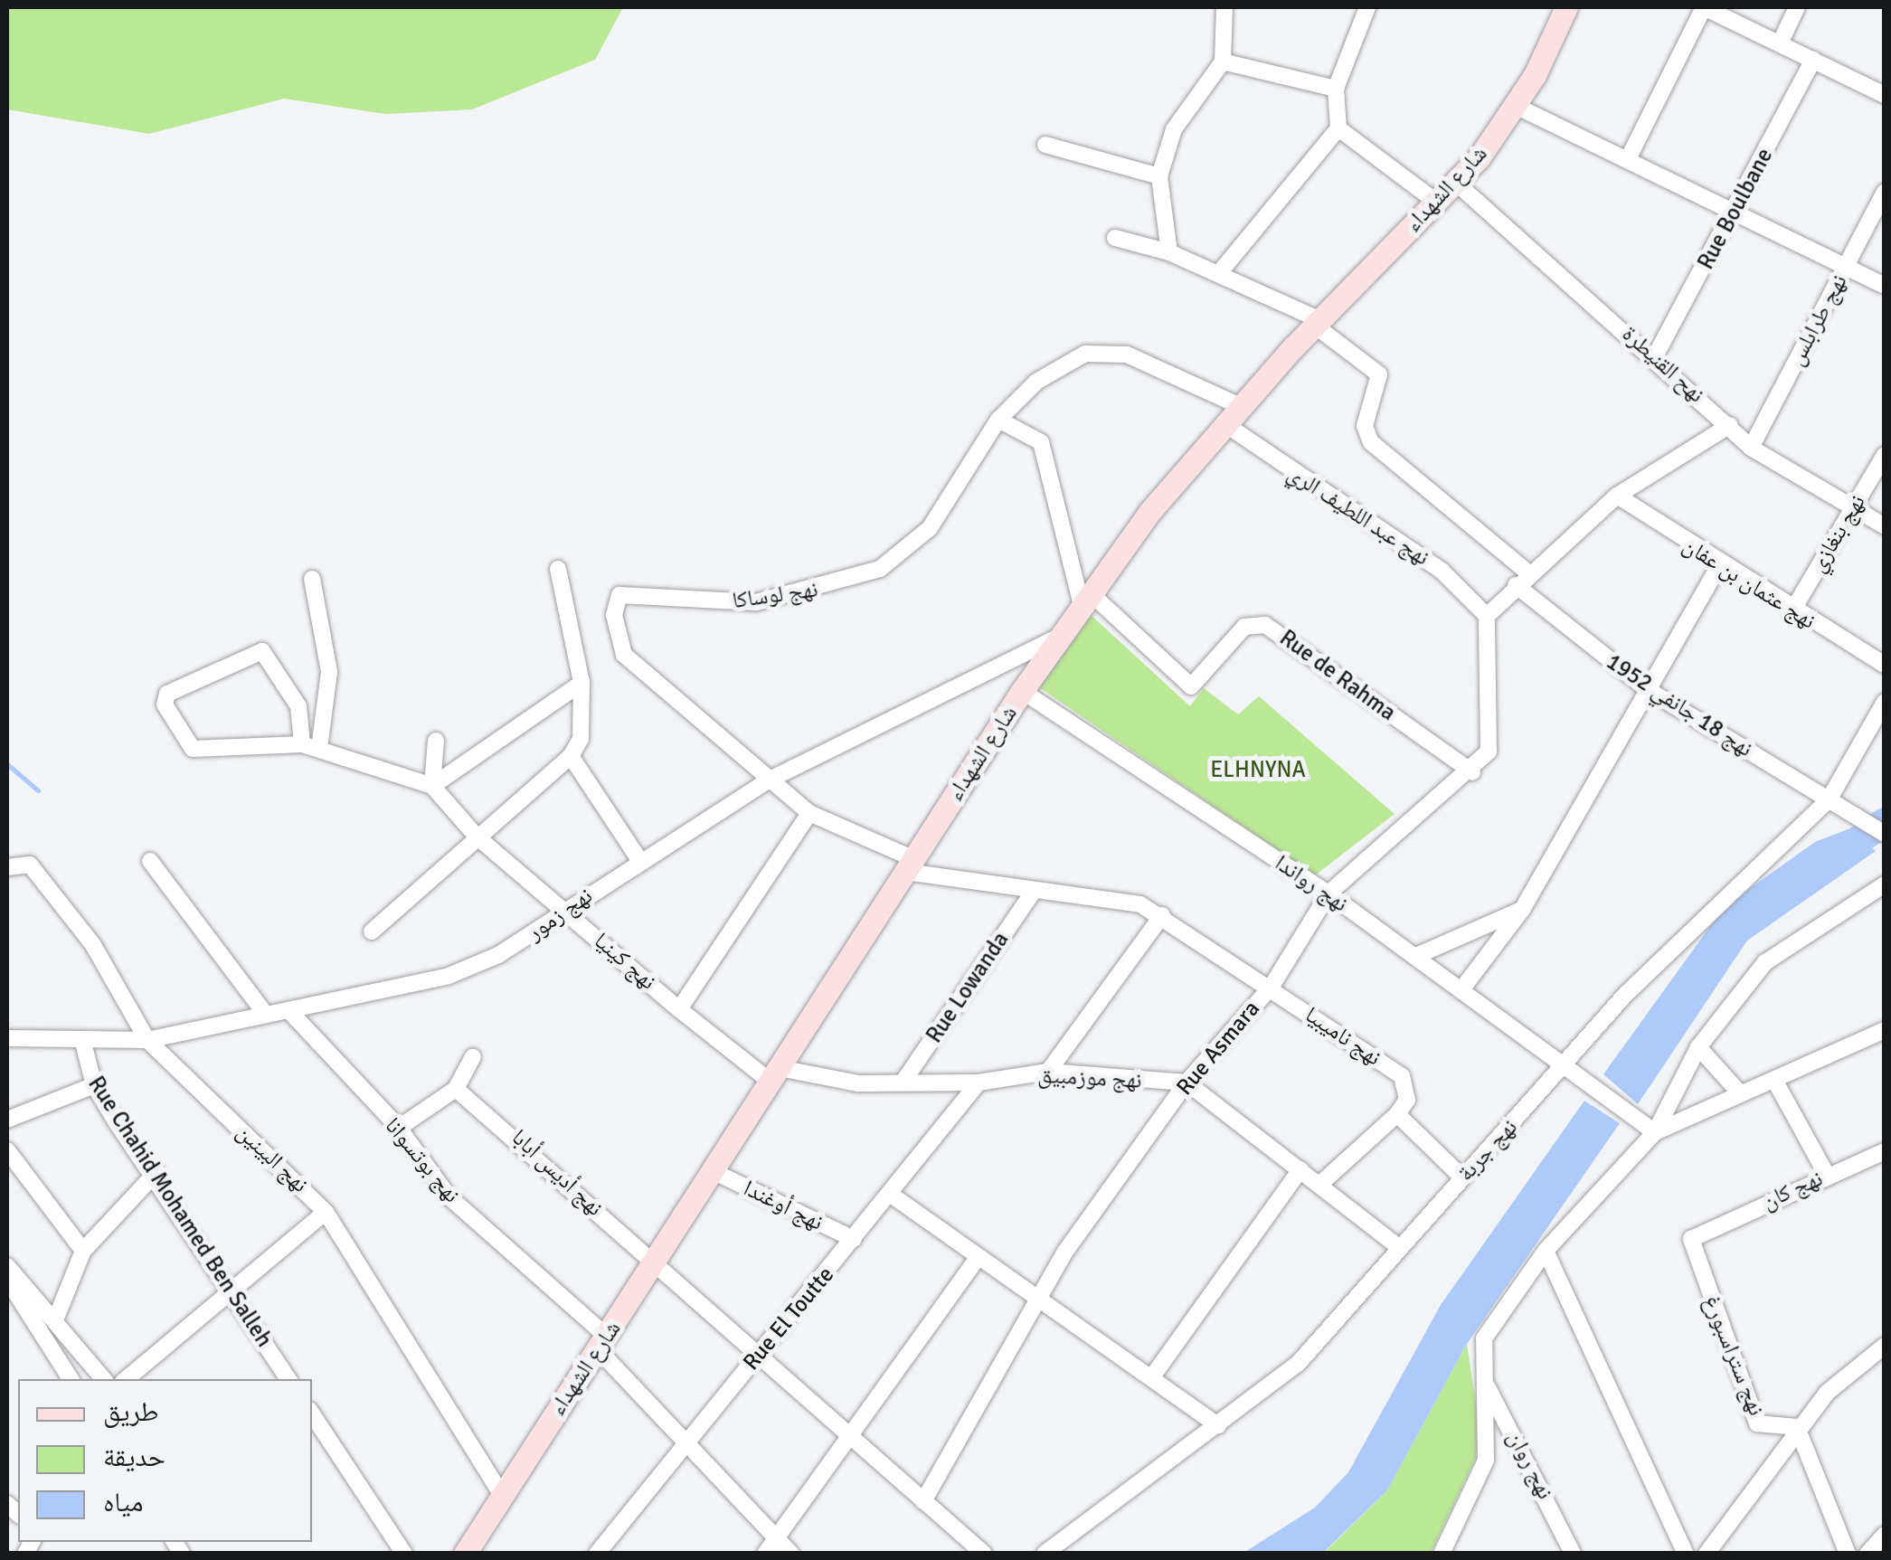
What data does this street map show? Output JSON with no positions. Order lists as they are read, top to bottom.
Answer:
{
  "streets": {
    "main road": ["شارع الشهداء"],
    "street": [
      "Rue Boulbane",
      "نهج طرابلس",
      "نهح القنيطرة",
      "نهج عبد اللطيف الري",
      "نهج بنغازي",
      "نهج عثمان بن عفان",
      "نهج لوساكا",
      "Rue de Rahma",
      "نهج 18 جانفي 1952",
      "نهج رواندا",
      "نهج زمور",
      "نهج كينيا",
      "Rue Lowanda",
      "نهج ناميبيا",
      "Rue Asmara",
      "نهج موزمبيق",
      "نهج جربة",
      "نهج البينين",
      "نهج بوتسوانا",
      "نهج أديس أبابا",
      "نهج كان",
      "نهج أوغندا",
      "Rue Chahid Mohamed Ben Salleh",
      "Rue El Toutte",
      "نهج ستراسبورغ",
      "نهج روان"
    ]
  },
  "crossings": [
    ["شارع الشهداء", "نهح القنيطرة"],
    ["شارع الشهداء", "نهج عبد اللطيف الري"],
    ["شارع الشهداء", "نهج لوساكا"],
    ["شارع الشهداء", "Rue de Rahma"],
    ["شارع الشهداء", "نهج 18 جانفي 1952"],
    ["شارع الشهداء", "نهج رواندا"],
    ["شارع الشهداء", "نهج زمور"],
    ["شارع الشهداء", "نهج كينيا"],
    ["شارع الشهداء", "نهج ناميبيا"],
    ["شارع الشهداء", "نهج موزمبيق"],
    ["شارع الشهداء", "نهج البينين"],
    ["شارع الشهداء", "نهج بوتسوانا"],
    ["شارع الشهداء", "نهج أديس أبابا"],
    ["شارع الشهداء", "نهج أوغندا"],
    ["Rue Boulbane", "نهح القنيطرة"],
    ["نهج طرابلس", "نهح القنيطرة"],
    ["نهح القنيطرة", "نهج بنغازي"],
    ["نهج عبد اللطيف الري", "نهج لوساكا"],
    ["نهج عبد اللطيف الري", "Rue Asmara"],
    ["نهج بنغازي", "نهج عثمان بن عفان"],
    ["نهج لوساكا", "نهج زمور"],
    ["نهج لوساكا", "نهج ناميبيا"],
    ["Rue de Rahma", "Rue Asmara"],
    ["نهج 18 جانفي 1952", "نهج جربة"],
    ["نهج رواندا", "Rue Asmara"],
    ["نهج رواندا", "نهج جربة"],
    ["نهج زمور", "نهج كينيا"],
    ["نهج زمور", "نهج البينين"],
    ["نهج زمور", "نهج بوتسوانا"],
    ["نهج زمور", "Rue Chahid Mohamed Ben Salleh"],
    ["نهج كينيا", "نهج موزمبيق"],
    ["Rue Lowanda", "نهج ناميبيا"],
    ["Rue Lowanda", "نهج موزمبيق"],
    ["نهج ناميبيا", "Rue Asmara"],
    ["Rue Asmara", "نهج موزمبيق"],
    ["Rue Asmara", "نهج أديس أبابا"],
    ["نهج موزمبيق", "Rue El Toutte"],
    ["نهج بوتسوانا", "Rue El Toutte"],
    ["نهج أديس أبابا", "Rue El Toutte"],
    ["نهج كان", "نهج ستراسبورغ"],
    ["نهج أوغندا", "Rue El Toutte"]
  ],
  "parks": ["ELHNYNA"],
  "legend": ["طريق", "حديقة", "مياه"]
}
